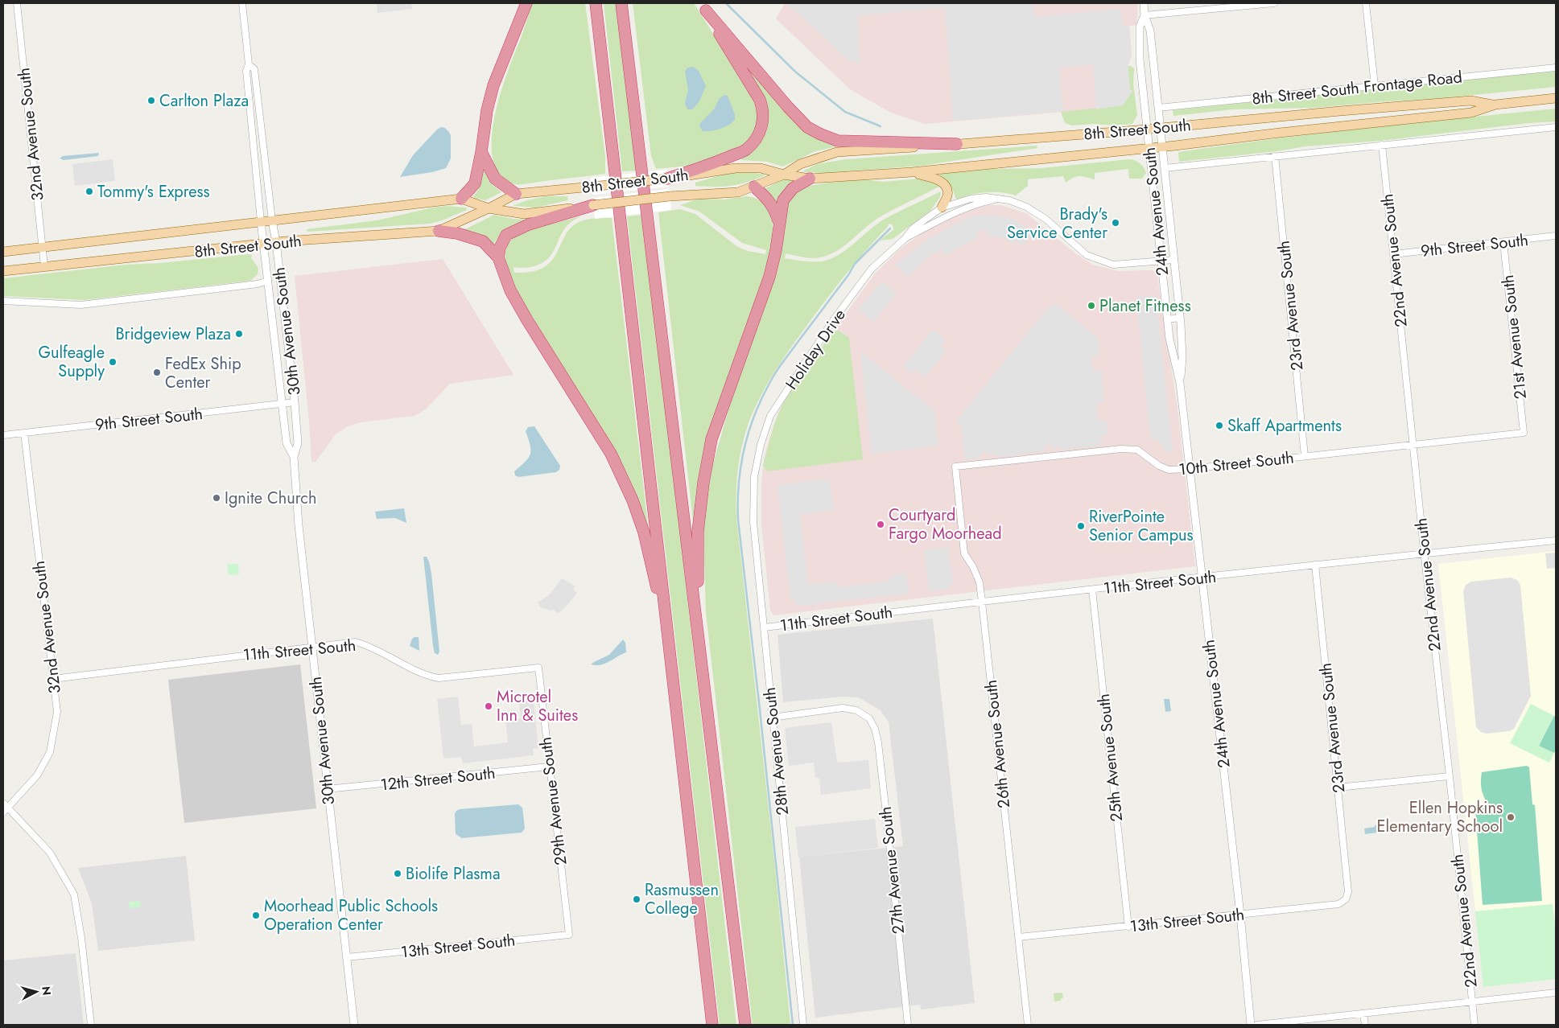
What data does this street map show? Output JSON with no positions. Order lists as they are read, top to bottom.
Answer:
{
  "streets": {
    "main road": ["8th Street South"],
    "street": [
      "8th Street South Frontage Road",
      "32nd Avenue South",
      "24th Avenue South",
      "9th Street South",
      "22nd Avenue South",
      "23rd Avenue South",
      "30th Avenue South",
      "21st Avenue South",
      "Holiday Drive",
      "10th Street South",
      "11th Street South",
      "26th Avenue South",
      "28th Avenue South",
      "25th Avenue South",
      "12th Street South",
      "29th Avenue South",
      "27th Avenue South",
      "13th Street South"
    ]
  },
  "crossings": [
    ["8th Street South Frontage Road", "24th Avenue South"],
    ["8th Street South", "32nd Avenue South"],
    ["8th Street South", "24th Avenue South"],
    ["8th Street South", "30th Avenue South"],
    ["32nd Avenue South", "9th Street South"],
    ["32nd Avenue South", "11th Street South"],
    ["24th Avenue South", "Holiday Drive"],
    ["24th Avenue South", "10th Street South"],
    ["24th Avenue South", "11th Street South"],
    ["24th Avenue South", "13th Street South"],
    ["9th Street South", "22nd Avenue South"],
    ["9th Street South", "30th Avenue South"],
    ["9th Street South", "21st Avenue South"],
    ["22nd Avenue South", "10th Street South"],
    ["22nd Avenue South", "11th Street South"],
    ["23rd Avenue South", "10th Street South"],
    ["23rd Avenue South", "11th Street South"],
    ["23rd Avenue South", "13th Street South"],
    ["30th Avenue South", "11th Street South"],
    ["30th Avenue South", "12th Street South"],
    ["30th Avenue South", "13th Street South"],
    ["21st Avenue South", "10th Street South"],
    ["Holiday Drive", "28th Avenue South"],
    ["10th Street South", "26th Avenue South"],
    ["11th Street South", "26th Avenue South"],
    ["11th Street South", "28th Avenue South"],
    ["11th Street South", "25th Avenue South"],
    ["11th Street South", "29th Avenue South"],
    ["26th Avenue South", "13th Street South"],
    ["28th Avenue South", "27th Avenue South"],
    ["25th Avenue South", "13th Street South"],
    ["12th Street South", "29th Avenue South"],
    ["29th Avenue South", "13th Street South"]
  ],
  "places": [
    "Carlton Plaza",
    "Tommy's Express",
    "Brady's Service Center",
    "Planet Fitness",
    "Bridgeview Plaza",
    "Gulfeagle Supply",
    "FedEx Ship Center",
    "Skaff Apartments",
    "Ignite Church",
    "Courtyard Fargo Moorhead",
    "RiverPointe Senior Campus",
    "Microtel Inn & Suites",
    "Ellen Hopkins Elementary School",
    "Biolife Plasma",
    "Rasmussen College",
    "Moorhead Public Schools Operation Center"
  ],
  "north": "right"
}
